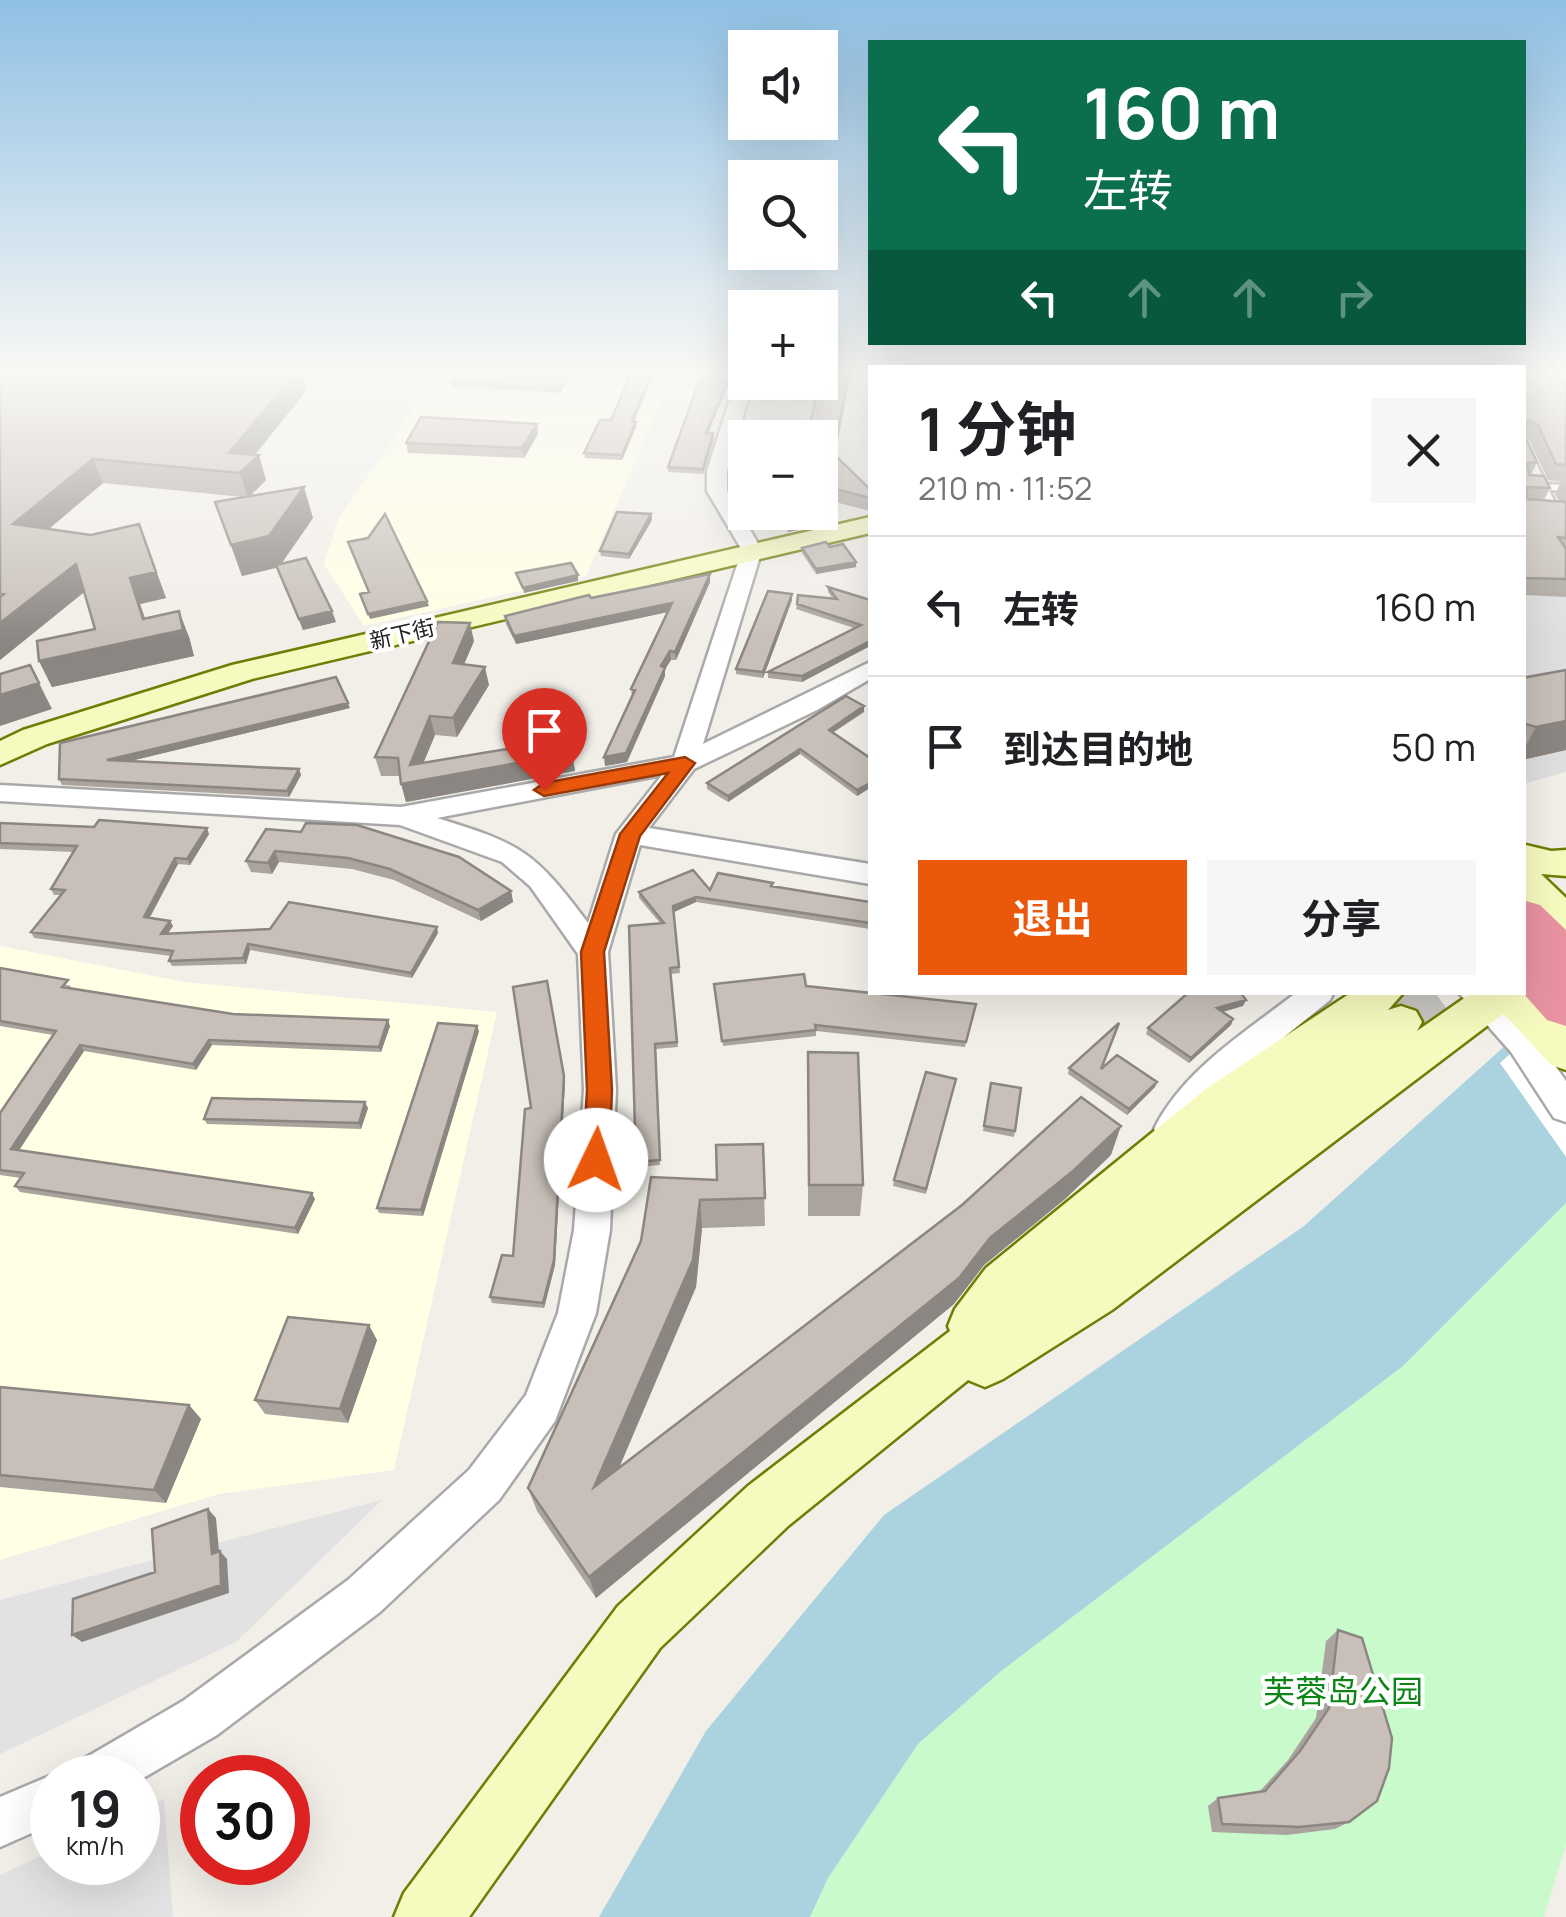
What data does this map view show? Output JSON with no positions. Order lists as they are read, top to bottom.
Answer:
{
  "streets": {
    "main road": ["新下街"]
  },
  "parks": ["芙蓉岛公园"],
  "page": {
    "map_buttons": ["+", "−"],
    "turn": ["160 m", "左转"],
    "heading": ["1 分钟", "210 m · 11:52"],
    "list": [
      {
        "name": "左转",
        "value": "160 m"
      },
      {
        "name": "到达目的地",
        "value": "50 m"
      }
    ],
    "buttons": ["退出", "分享"],
    "speed": "19 km/h",
    "limit": "30"
  }
}
